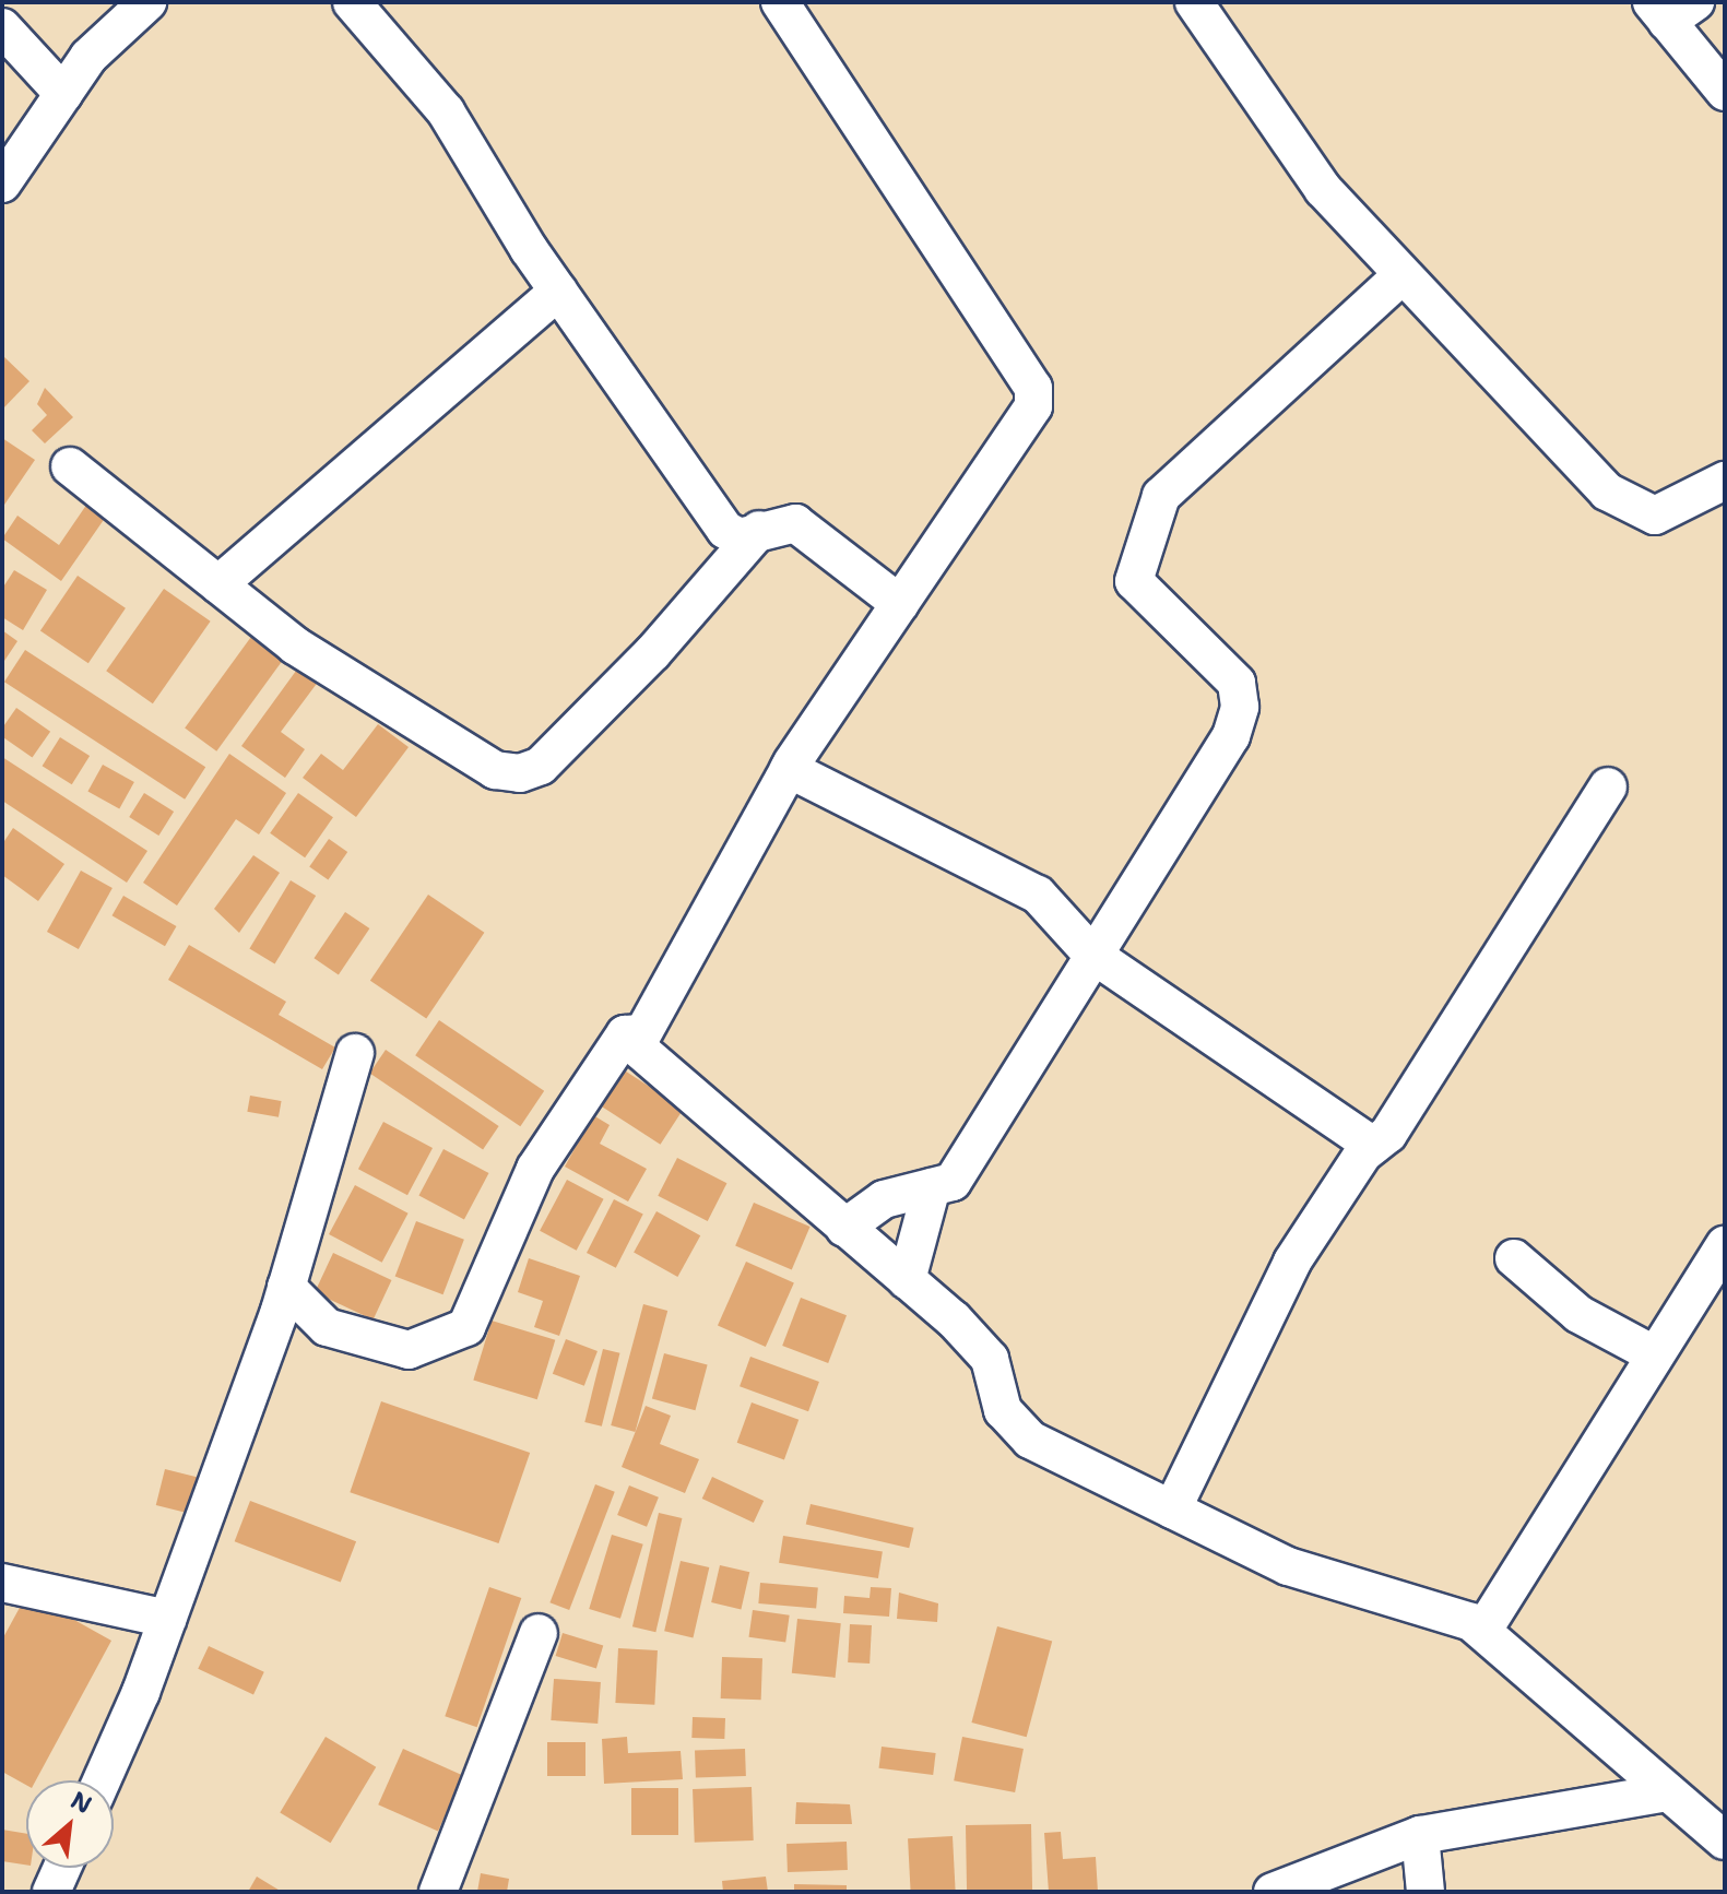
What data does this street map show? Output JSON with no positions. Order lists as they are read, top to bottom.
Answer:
{
  "north": "top right"
}
